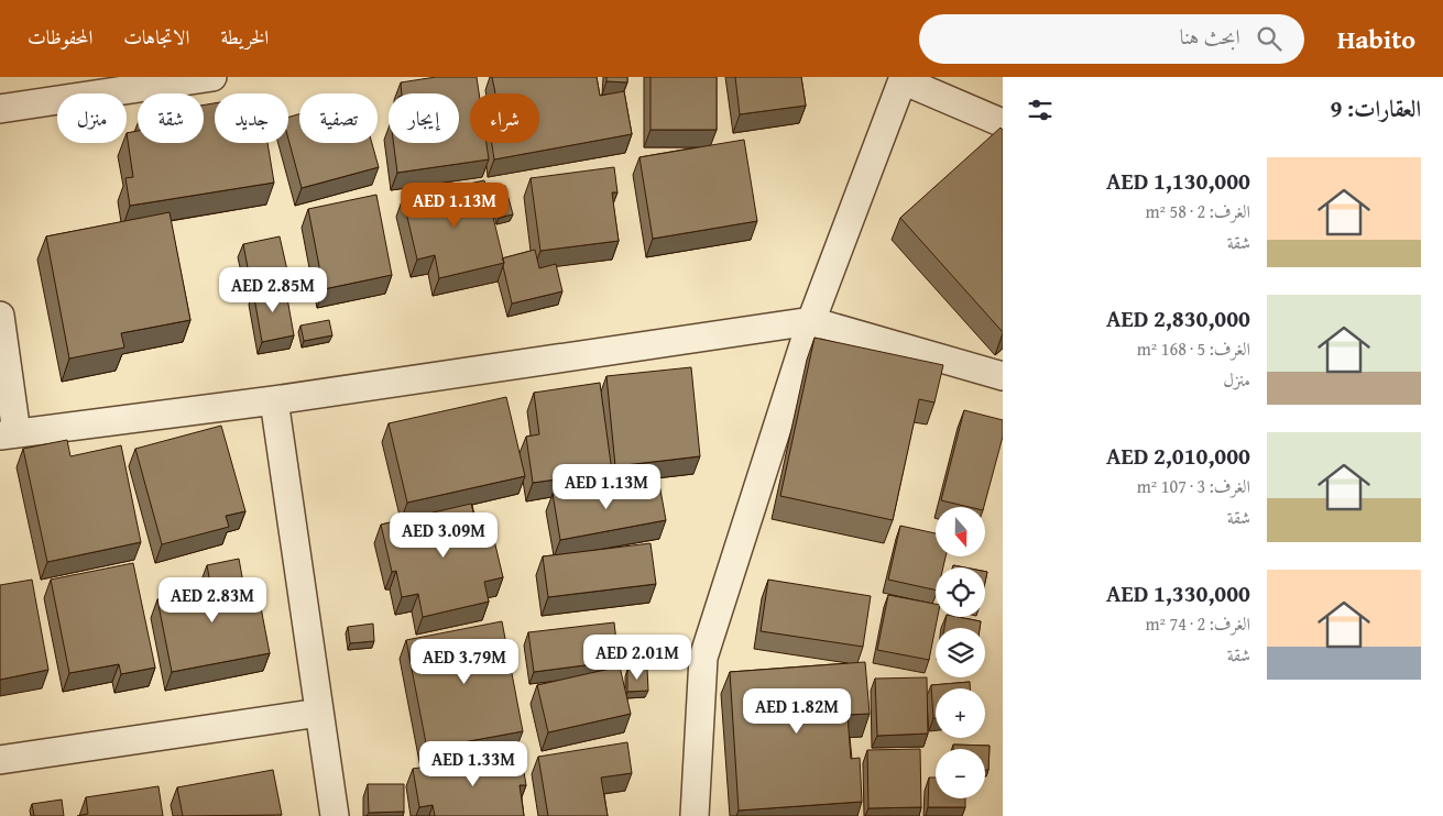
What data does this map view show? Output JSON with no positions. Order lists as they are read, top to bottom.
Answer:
{
  "north": "bottom",
  "page": {
    "header": "Habito",
    "search": "ابحث هنا",
    "nav": ["الخريطة", "الاتجاهات", "المحفوظات"],
    "heading": "العقارات: 9",
    "chip": [
      "شراء",
      "إيجار",
      "تصفية",
      "جديد",
      "شقة",
      "منزل"
    ],
    "list": [
      {
        "name": "AED 1,130,000",
        "note": "الغرف: 2 · 58 m² · شقة"
      },
      {
        "name": "AED 2,830,000",
        "note": "الغرف: 5 · 168 m² · منزل"
      },
      {
        "name": "AED 2,010,000",
        "note": "الغرف: 3 · 107 m² · شقة"
      },
      {
        "name": "AED 1,330,000",
        "note": "الغرف: 2 · 74 m² · شقة"
      }
    ],
    "price": [
      "AED 1.13M",
      "AED 2.85M",
      "AED 1.13M",
      "AED 3.09M",
      "AED 2.83M",
      "AED 2.01M",
      "AED 3.79M",
      "AED 1.82M",
      "AED 1.33M"
    ],
    "map_buttons": ["+", "−"]
  }
}
